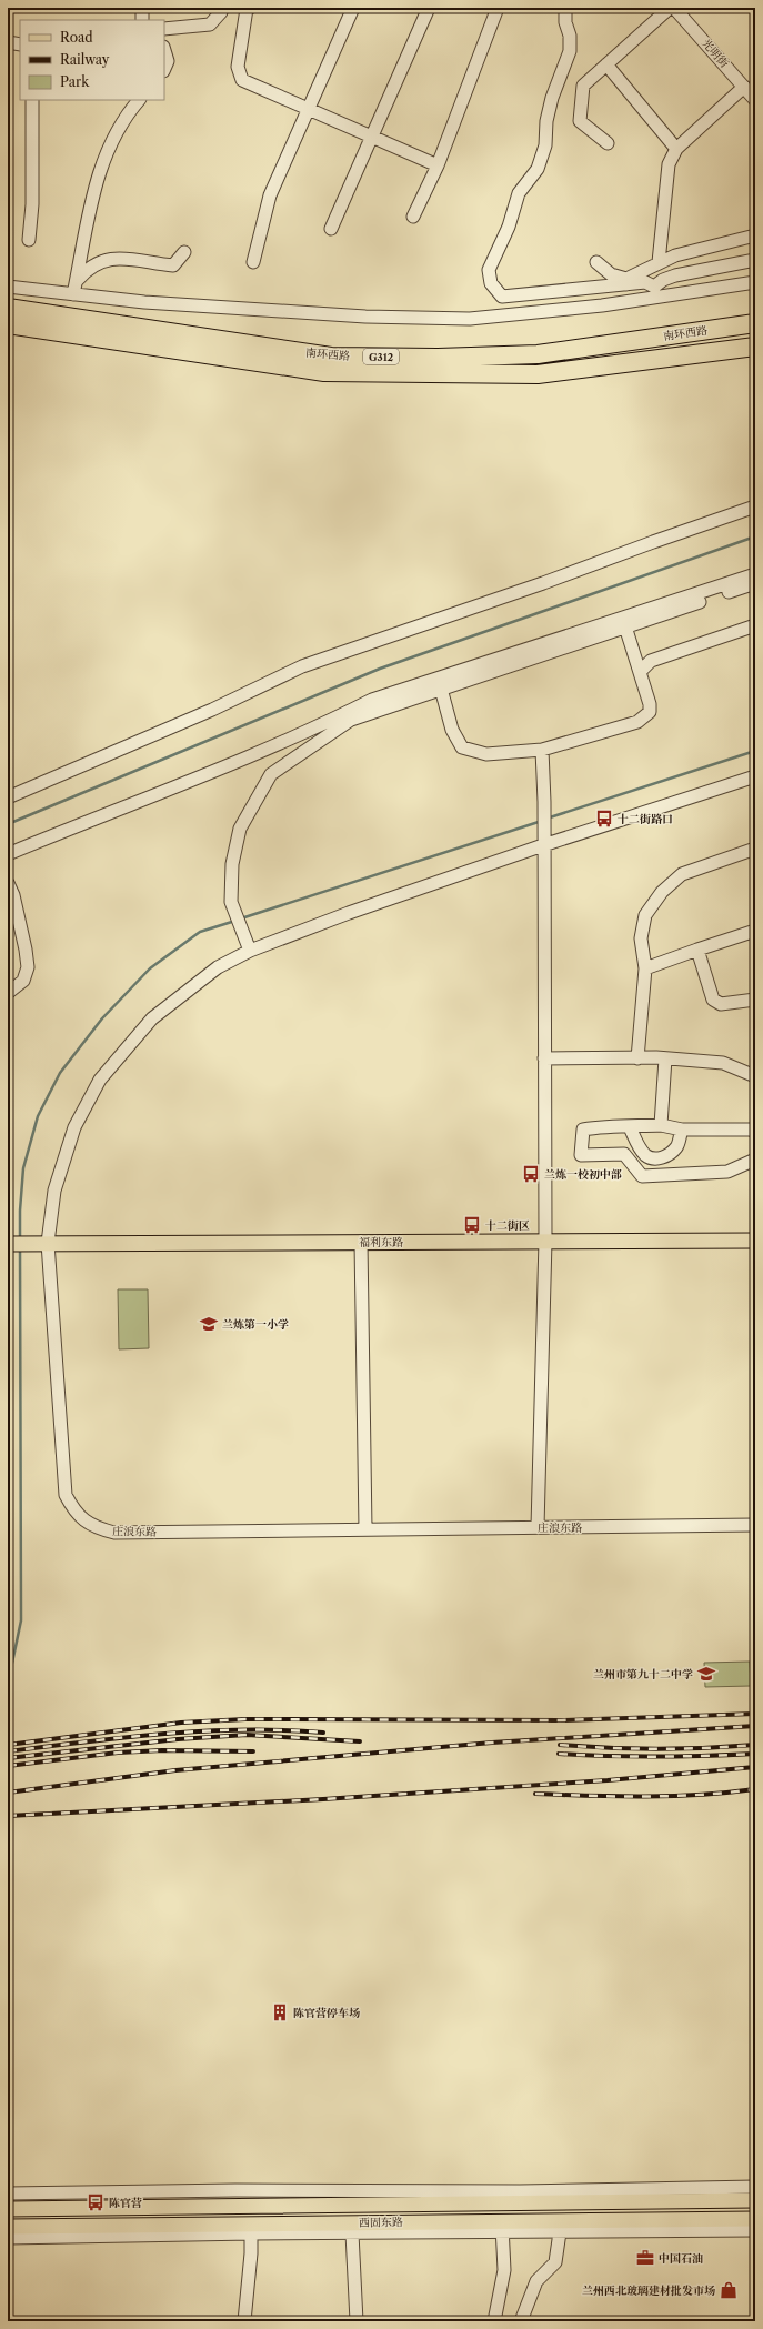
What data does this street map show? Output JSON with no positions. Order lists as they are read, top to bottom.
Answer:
{
  "streets": {
    "highway": ["南环西路", "G312"],
    "main road": ["福利东路", "西固东路"],
    "street": ["光明街", "庄浪东路"]
  },
  "crossings": [
    ["福利东路", "庄浪东路"]
  ],
  "places": {
    "bus stop": [
      "十二街路口",
      "兰炼一校初中部",
      "十二街区",
      "陈官营"
    ],
    "school or university": ["兰炼第一小学", "兰州市第九十二中学"],
    "building": ["陈官营停车场"],
    "office": ["中国石油"],
    "shop": ["兰州西北玻璃建材批发市场"]
  },
  "legend": ["Road", "Railway", "Park"]
}
